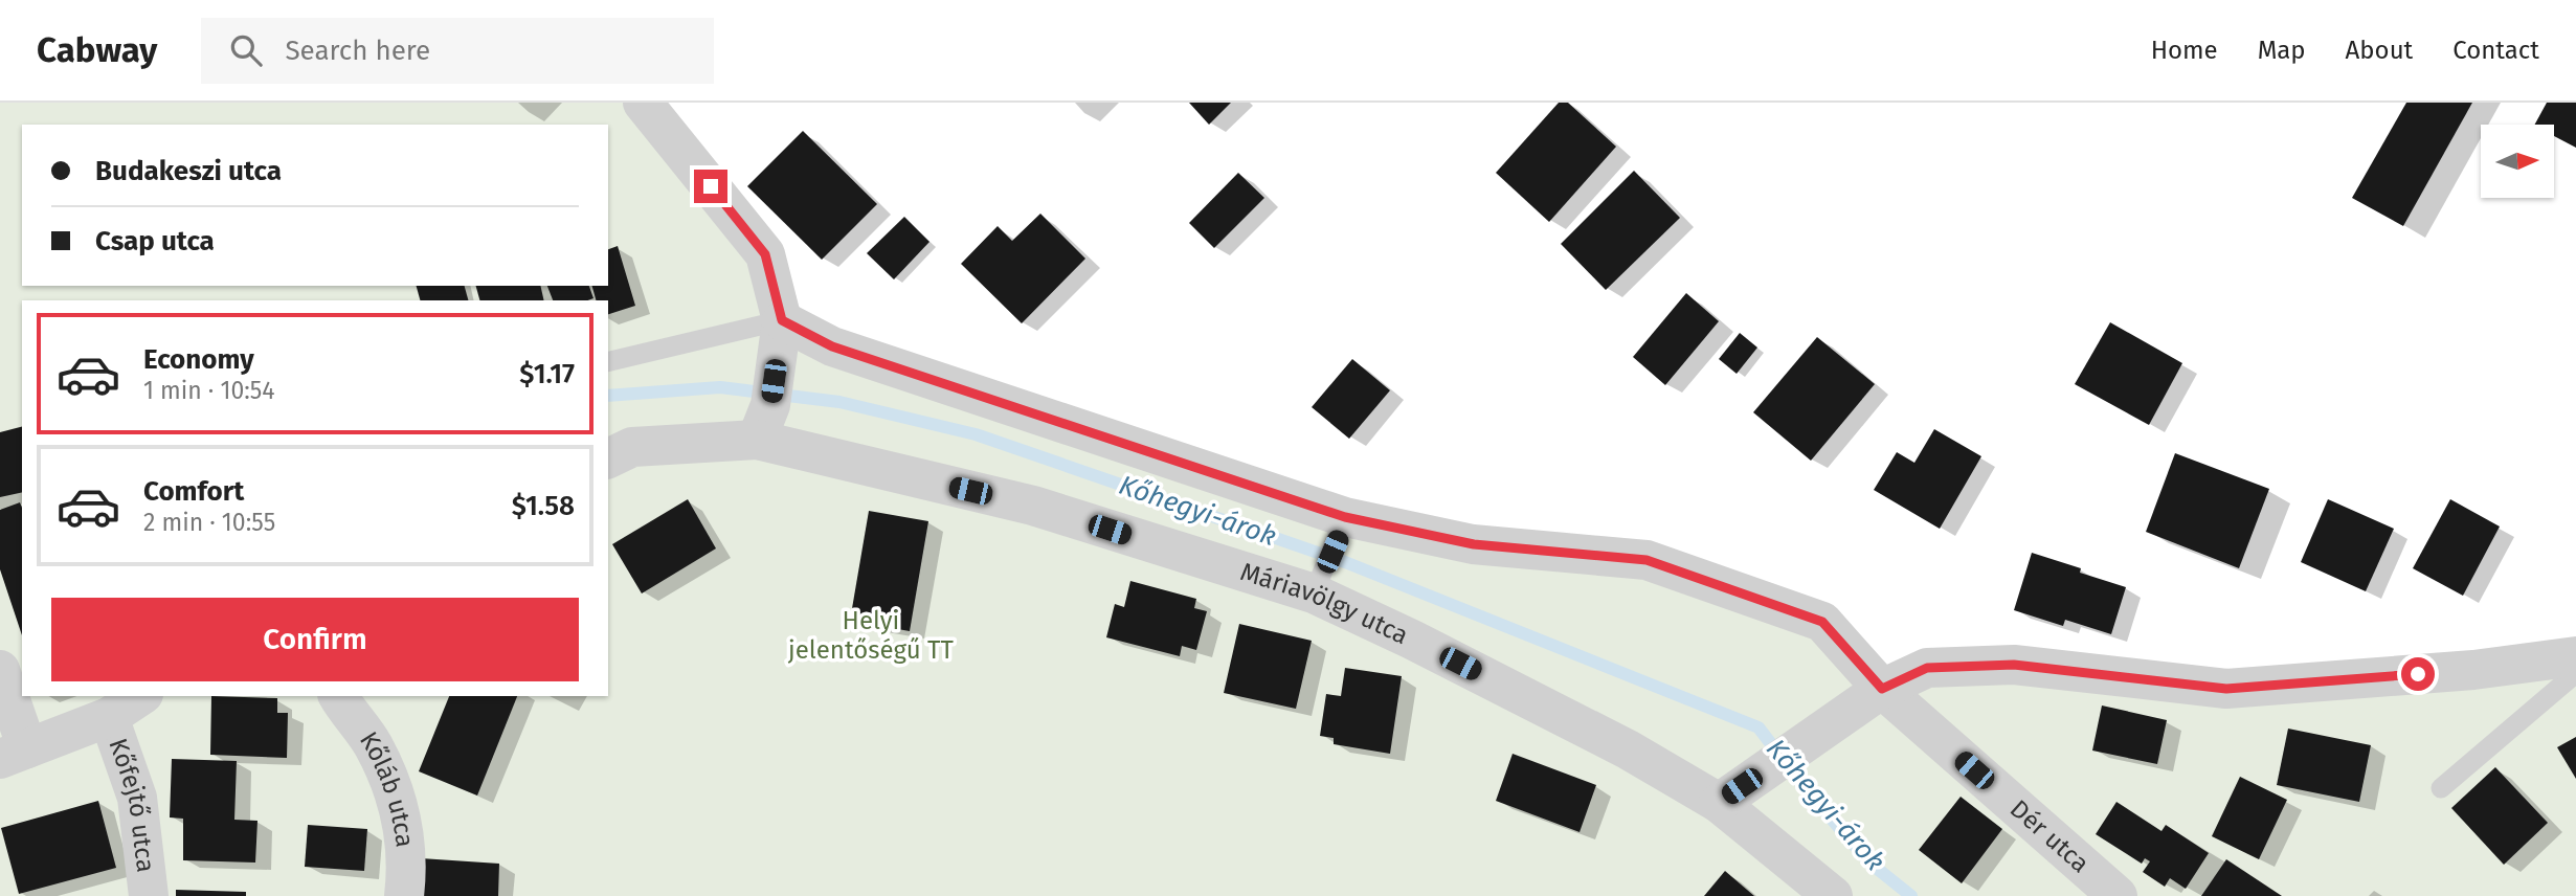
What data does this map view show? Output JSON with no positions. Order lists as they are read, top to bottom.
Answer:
{
  "streets": {
    "street": [
      "Máriavölgy utca",
      "Kőláb utca",
      "Kőfejtő utca",
      "Dér utca"
    ]
  },
  "water": ["Kőhegyi-árok"],
  "parks": ["Helyi jelentőségű TT"],
  "north": "right",
  "page": {
    "header": "Cabway",
    "search": "Search here",
    "nav": [
      "Home",
      "Map",
      "About",
      "Contact"
    ],
    "banner": ["Budakeszi utca", "Csap utca"],
    "list": [
      {
        "name": "Economy",
        "note": "1 min · 10:54",
        "value": "$1.17"
      },
      {
        "name": "Comfort",
        "note": "2 min · 10:55",
        "value": "$1.58"
      }
    ],
    "buttons": "Confirm"
  }
}
